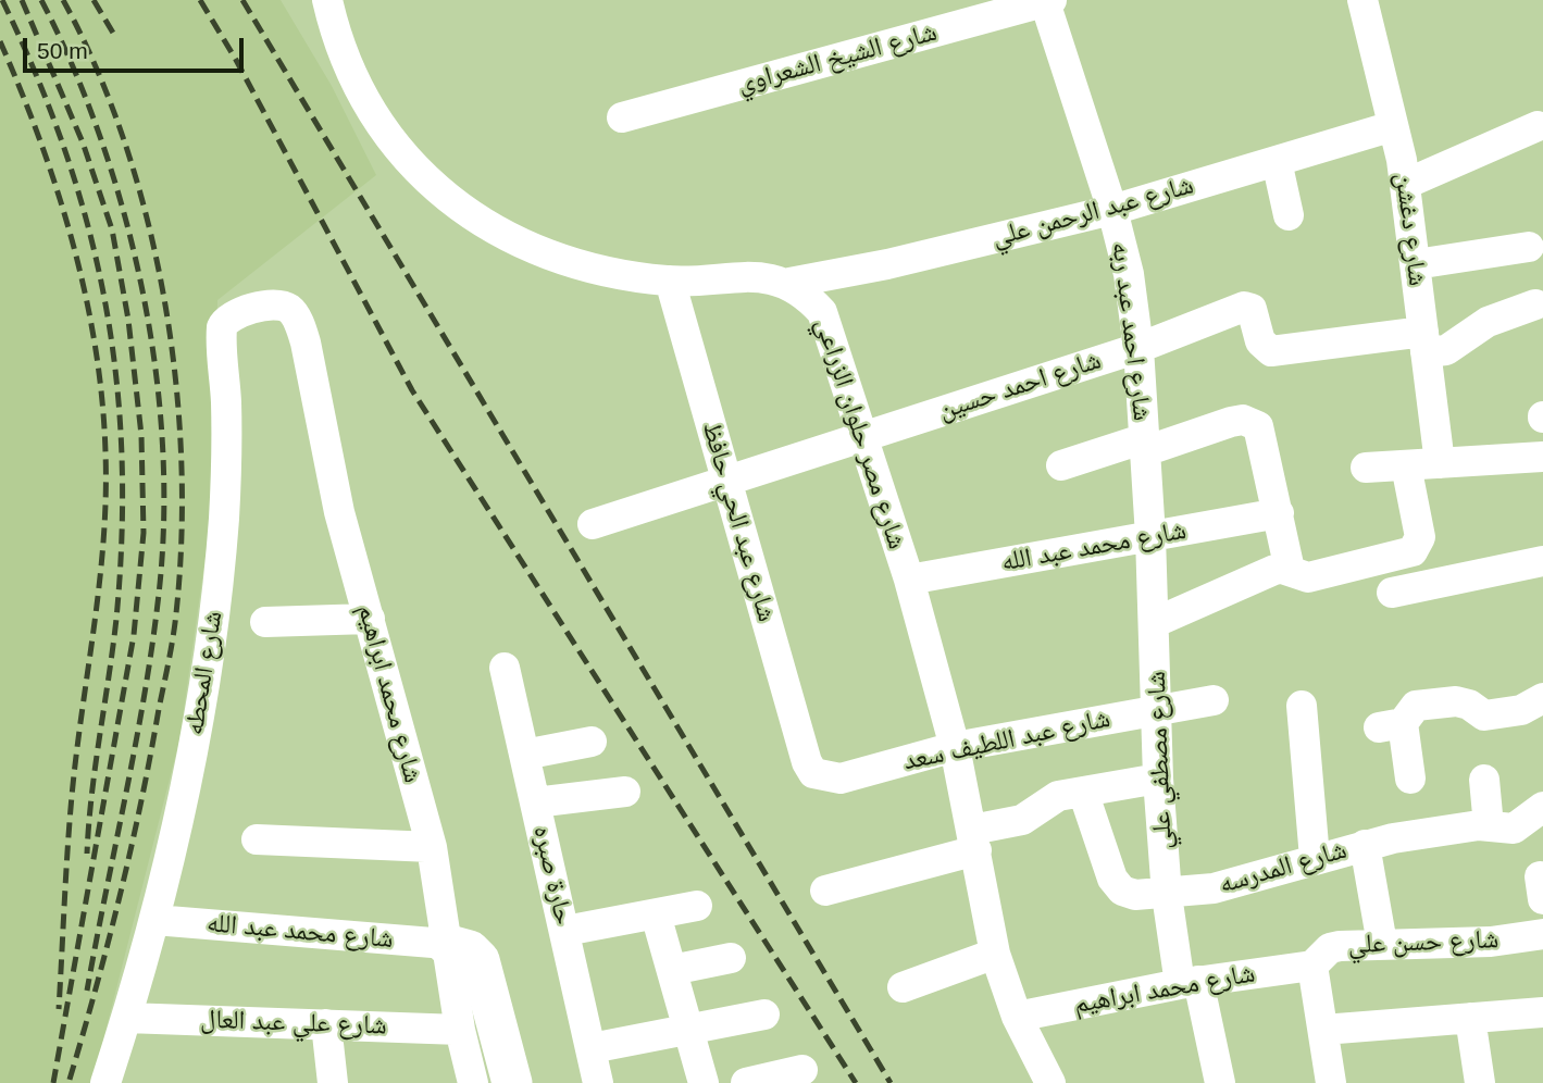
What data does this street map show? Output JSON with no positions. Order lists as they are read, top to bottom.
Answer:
{
  "streets": {
    "street": [
      "شارع الشيخ الشعراوي",
      "شارع عبد الرحمن علي",
      "شارع دغشن",
      "شارع احمد عبد ربه",
      "شارع احمد حسين",
      "شارع مصر حلوان الزراعي",
      "شارع عبد الحي حافظ",
      "شارع محمد عبد الله",
      "شارع المحطه",
      "شارع محمد ابراهيم",
      "شارع عبد اللطيف سعد",
      "شارع مصطفي علي",
      "شارع المدرسه",
      "حارة صبره",
      "شارع حسن علي",
      "شارع علي عبد العال"
    ]
  },
  "crossings": [
    ["شارع الشيخ الشعراوي", "شارع احمد عبد ربه"],
    ["شارع عبد الرحمن علي", "شارع دغشن"],
    ["شارع عبد الرحمن علي", "شارع احمد عبد ربه"],
    ["شارع عبد الرحمن علي", "شارع مصر حلوان الزراعي"],
    ["شارع دغشن", "شارع احمد حسين"],
    ["شارع احمد عبد ربه", "شارع احمد حسين"],
    ["شارع احمد عبد ربه", "شارع محمد عبد الله"],
    ["شارع احمد عبد ربه", "شارع مصطفي علي"],
    ["شارع احمد حسين", "شارع مصر حلوان الزراعي"],
    ["شارع احمد حسين", "شارع عبد الحي حافظ"],
    ["شارع مصر حلوان الزراعي", "شارع عبد الحي حافظ"],
    ["شارع مصر حلوان الزراعي", "شارع محمد عبد الله"],
    ["شارع مصر حلوان الزراعي", "شارع محمد ابراهيم"],
    ["شارع مصر حلوان الزراعي", "شارع عبد اللطيف سعد"],
    ["شارع عبد الحي حافظ", "شارع عبد اللطيف سعد"],
    ["شارع محمد عبد الله", "شارع المحطه"],
    ["شارع محمد عبد الله", "شارع محمد ابراهيم"],
    ["شارع محمد عبد الله", "شارع مصطفي علي"],
    ["شارع المحطه", "شارع محمد ابراهيم"],
    ["شارع المحطه", "شارع علي عبد العال"],
    ["شارع محمد ابراهيم", "شارع مصطفي علي"],
    ["شارع محمد ابراهيم", "شارع حسن علي"],
    ["شارع محمد ابراهيم", "شارع علي عبد العال"],
    ["شارع عبد اللطيف سعد", "شارع مصطفي علي"],
    ["شارع مصطفي علي", "شارع المدرسه"]
  ],
  "scale_bar": "50 m"
}
